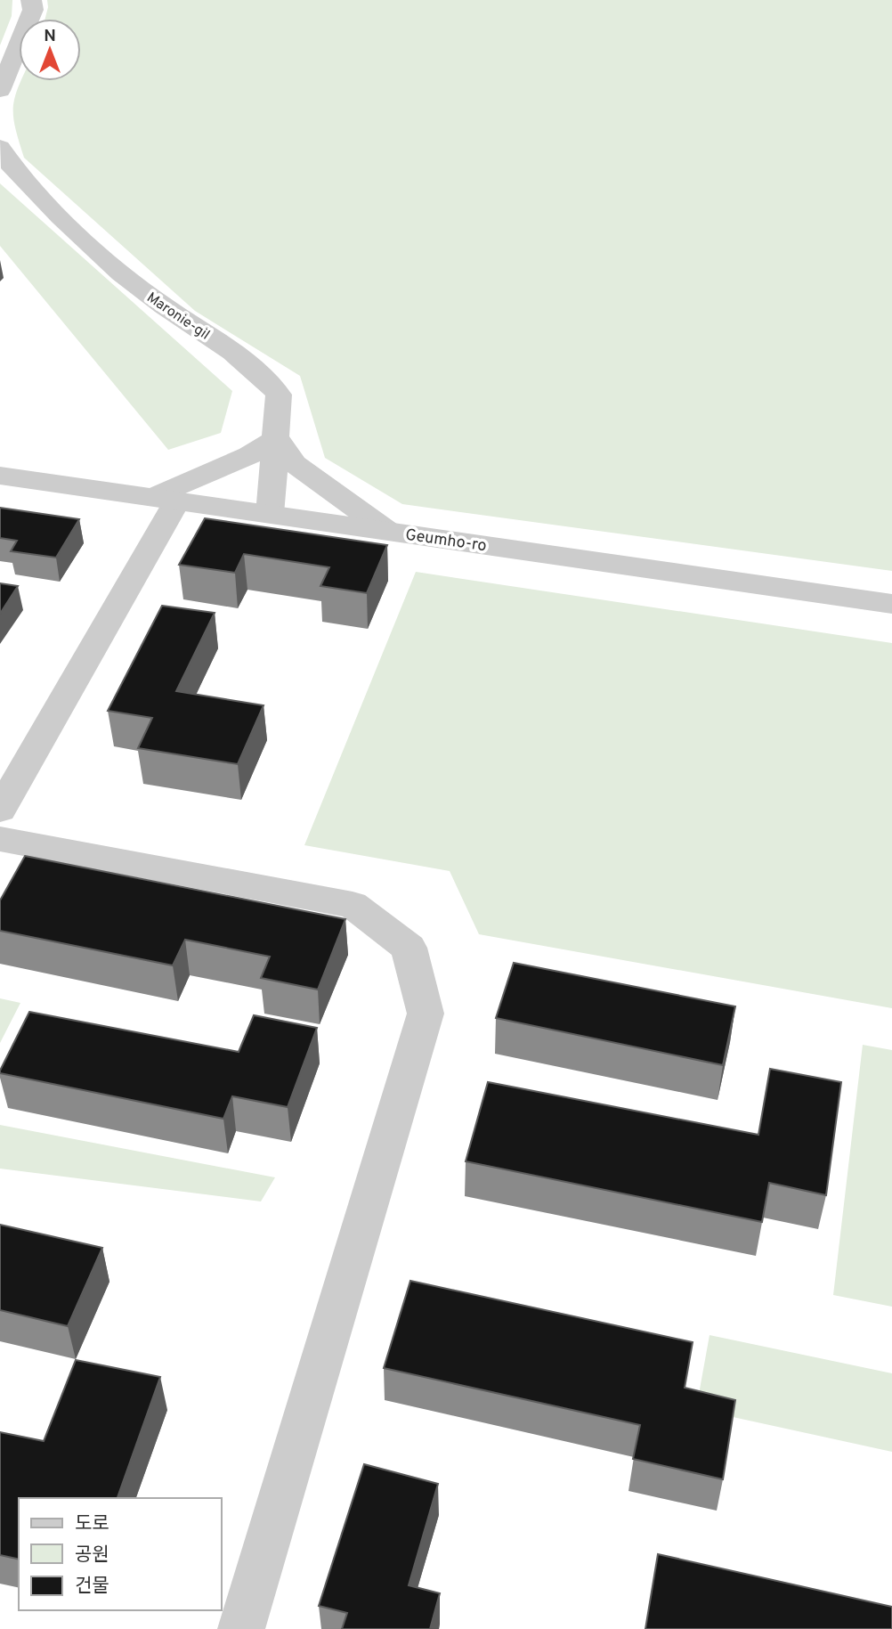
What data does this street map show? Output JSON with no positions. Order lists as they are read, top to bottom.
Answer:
{
  "streets": {
    "street": ["Maronie-gil", "Geumho-ro"]
  },
  "crossings": [
    ["Maronie-gil", "Geumho-ro"]
  ],
  "legend": ["도로", "공원", "건물"],
  "north": "top"
}
